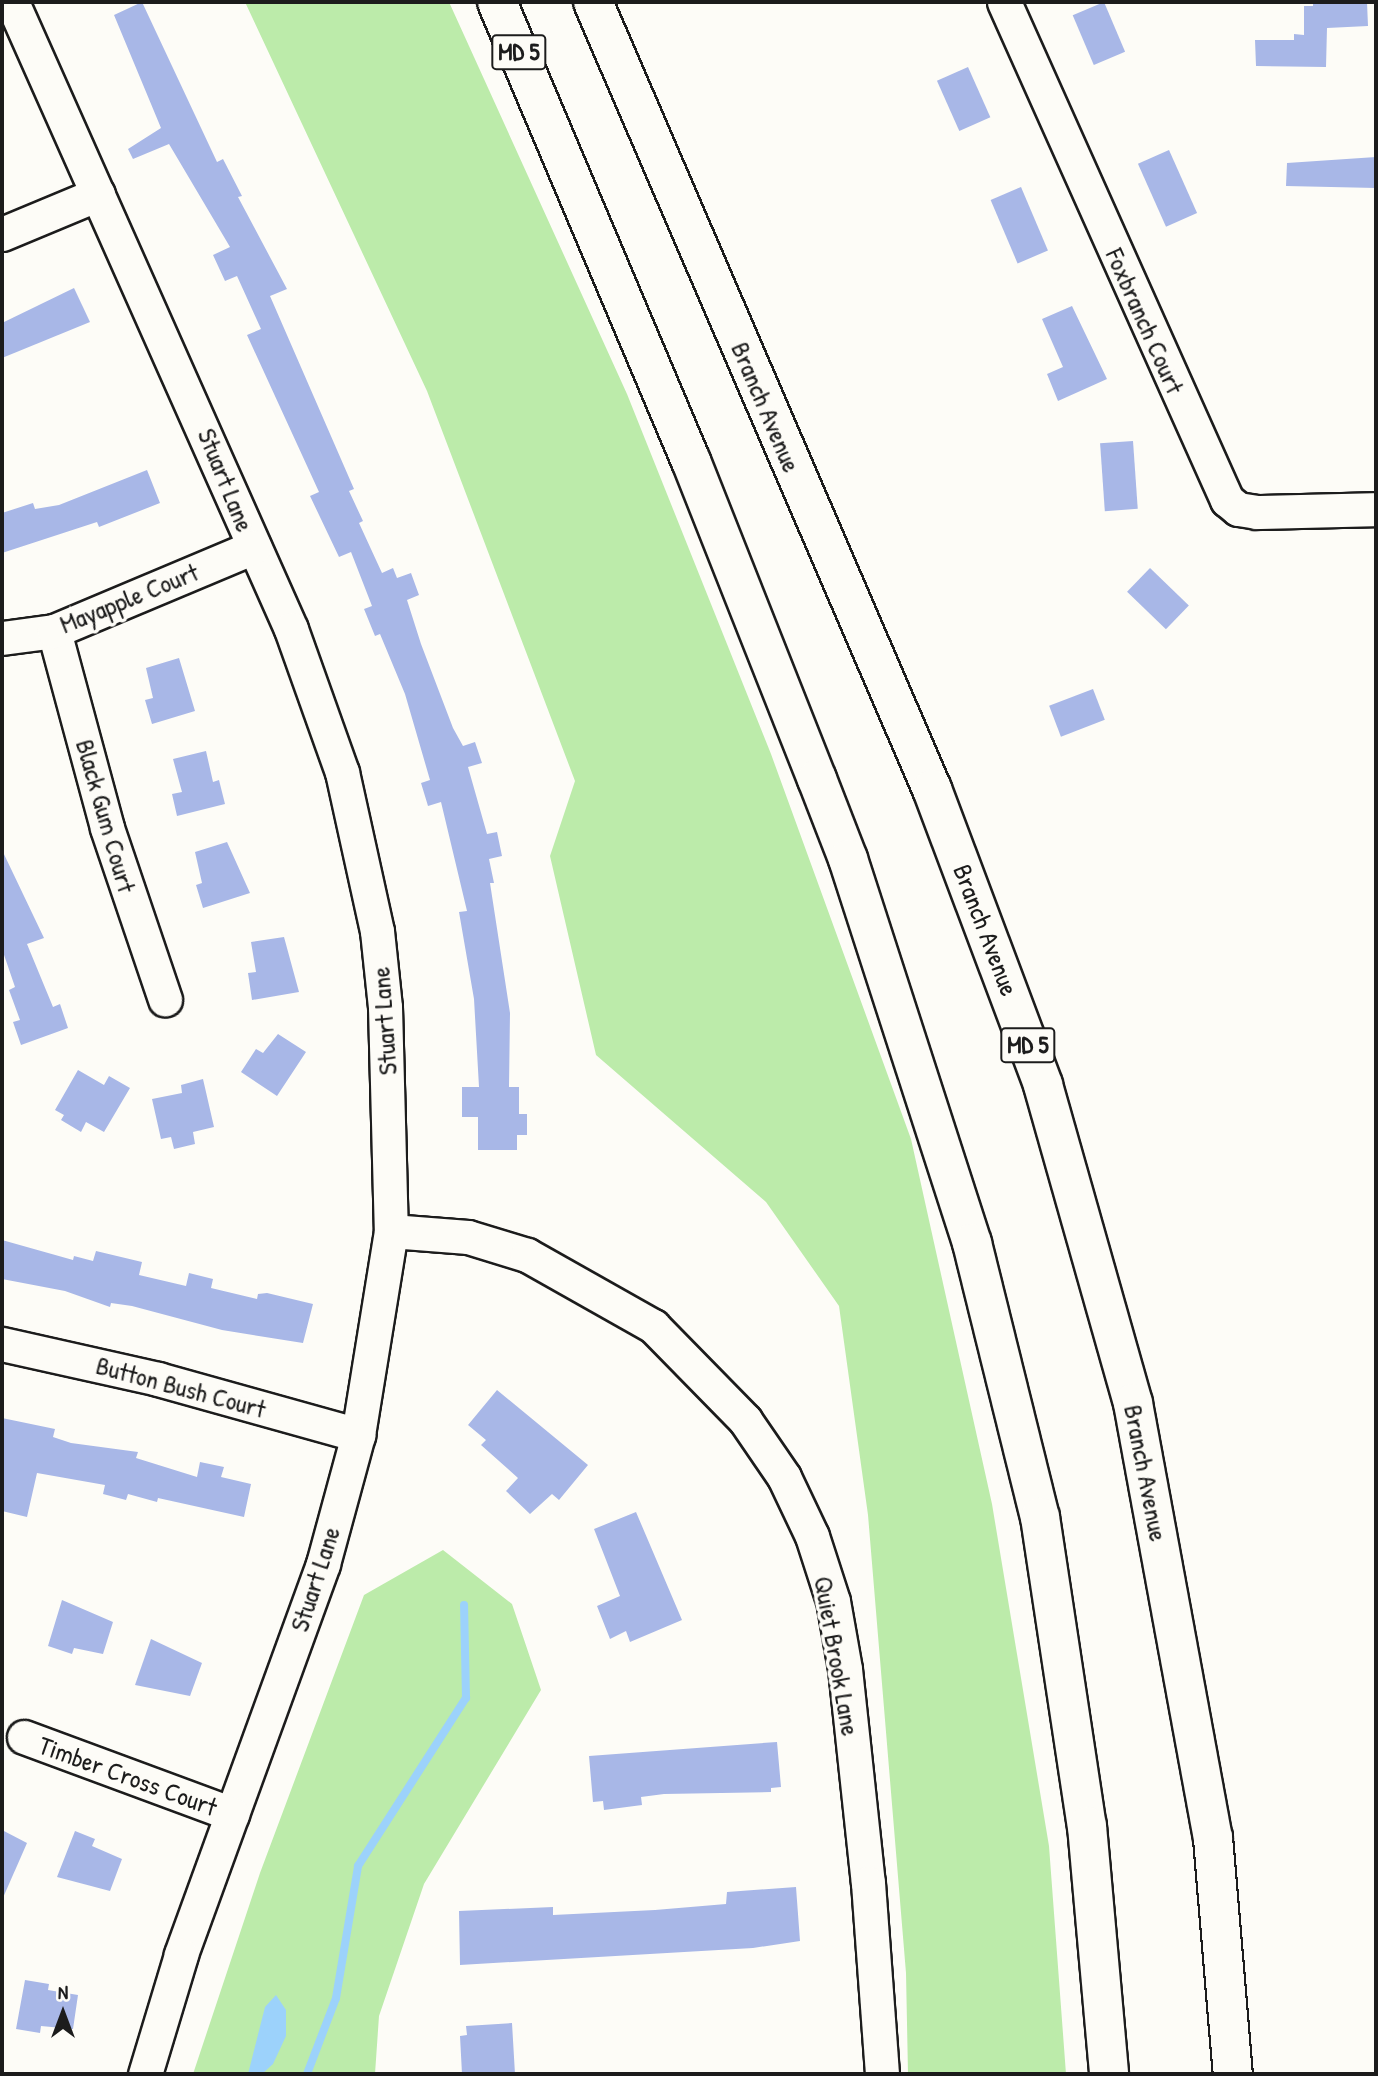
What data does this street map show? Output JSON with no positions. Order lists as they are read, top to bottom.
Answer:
{
  "streets": {
    "highway": ["MD 5", "Branch Avenue"],
    "street": [
      "Foxbranch Court",
      "Stuart Lane",
      "Mayapple Court",
      "Black Gum Court",
      "Button Bush Court",
      "Quiet Brook Lane",
      "Timber Cross Court"
    ]
  },
  "crossings": [
    ["Stuart Lane", "Mayapple Court"],
    ["Stuart Lane", "Button Bush Court"],
    ["Stuart Lane", "Quiet Brook Lane"],
    ["Stuart Lane", "Timber Cross Court"],
    ["Mayapple Court", "Black Gum Court"]
  ],
  "north": "top"
}
